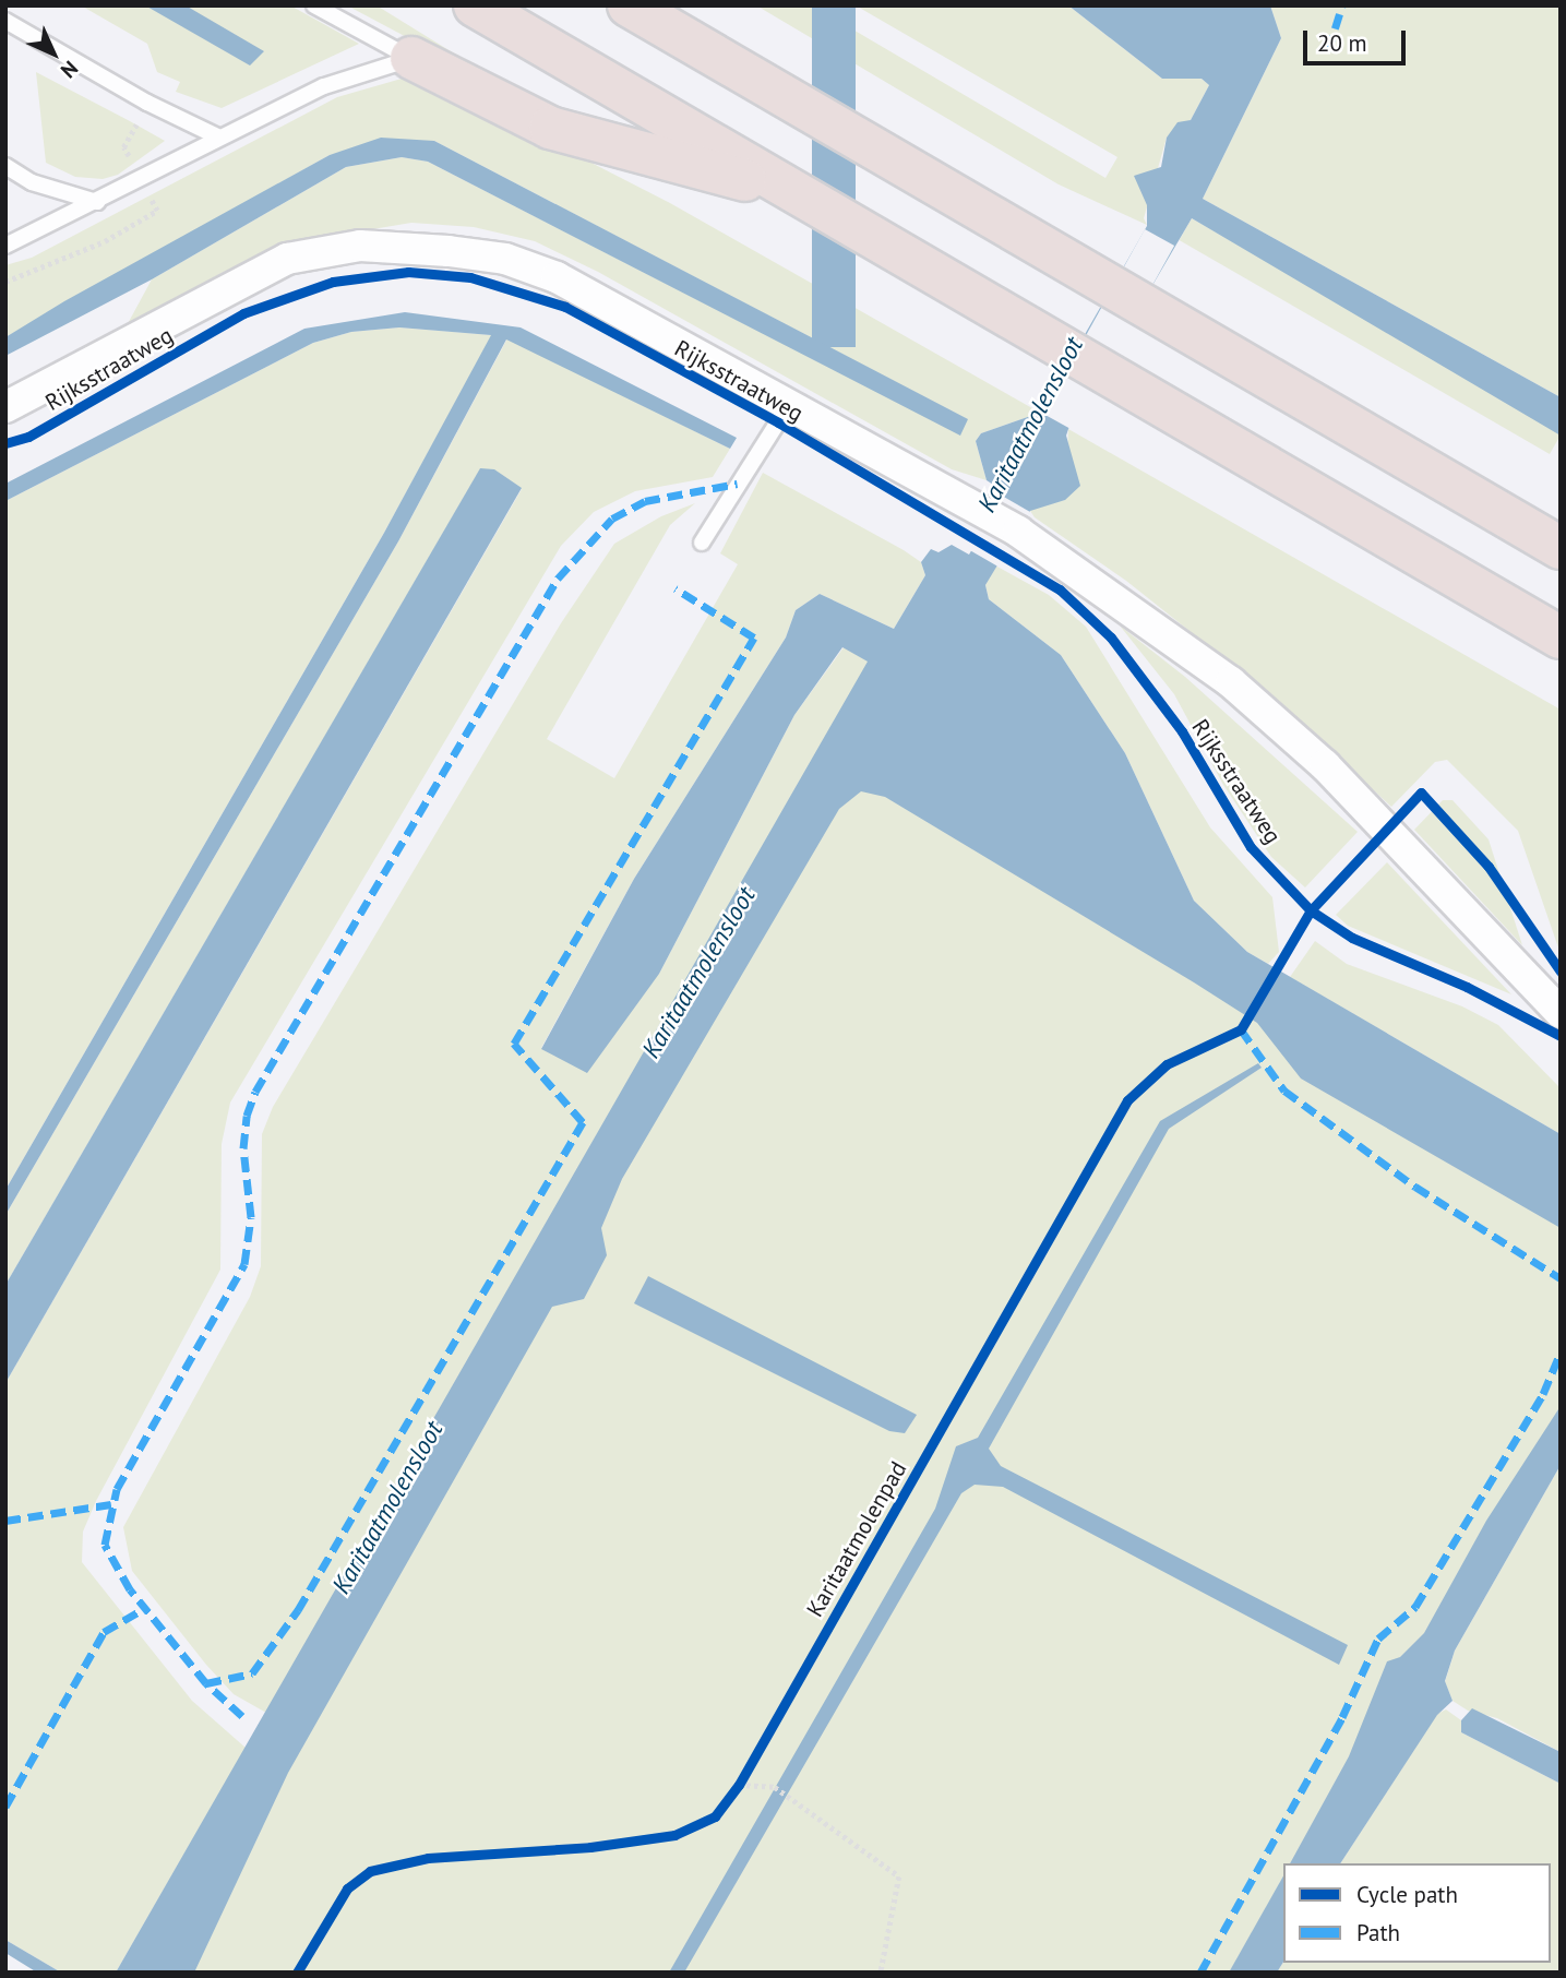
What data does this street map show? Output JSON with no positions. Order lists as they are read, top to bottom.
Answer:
{
  "streets": {
    "street": ["Rijksstraatweg"],
    "cycle path": ["Karitaatmolenpad"]
  },
  "water": ["Karitaatmolensloot"],
  "legend": ["Cycle path", "Path"],
  "scale_bar": "20 m",
  "north": "bottom right"
}
